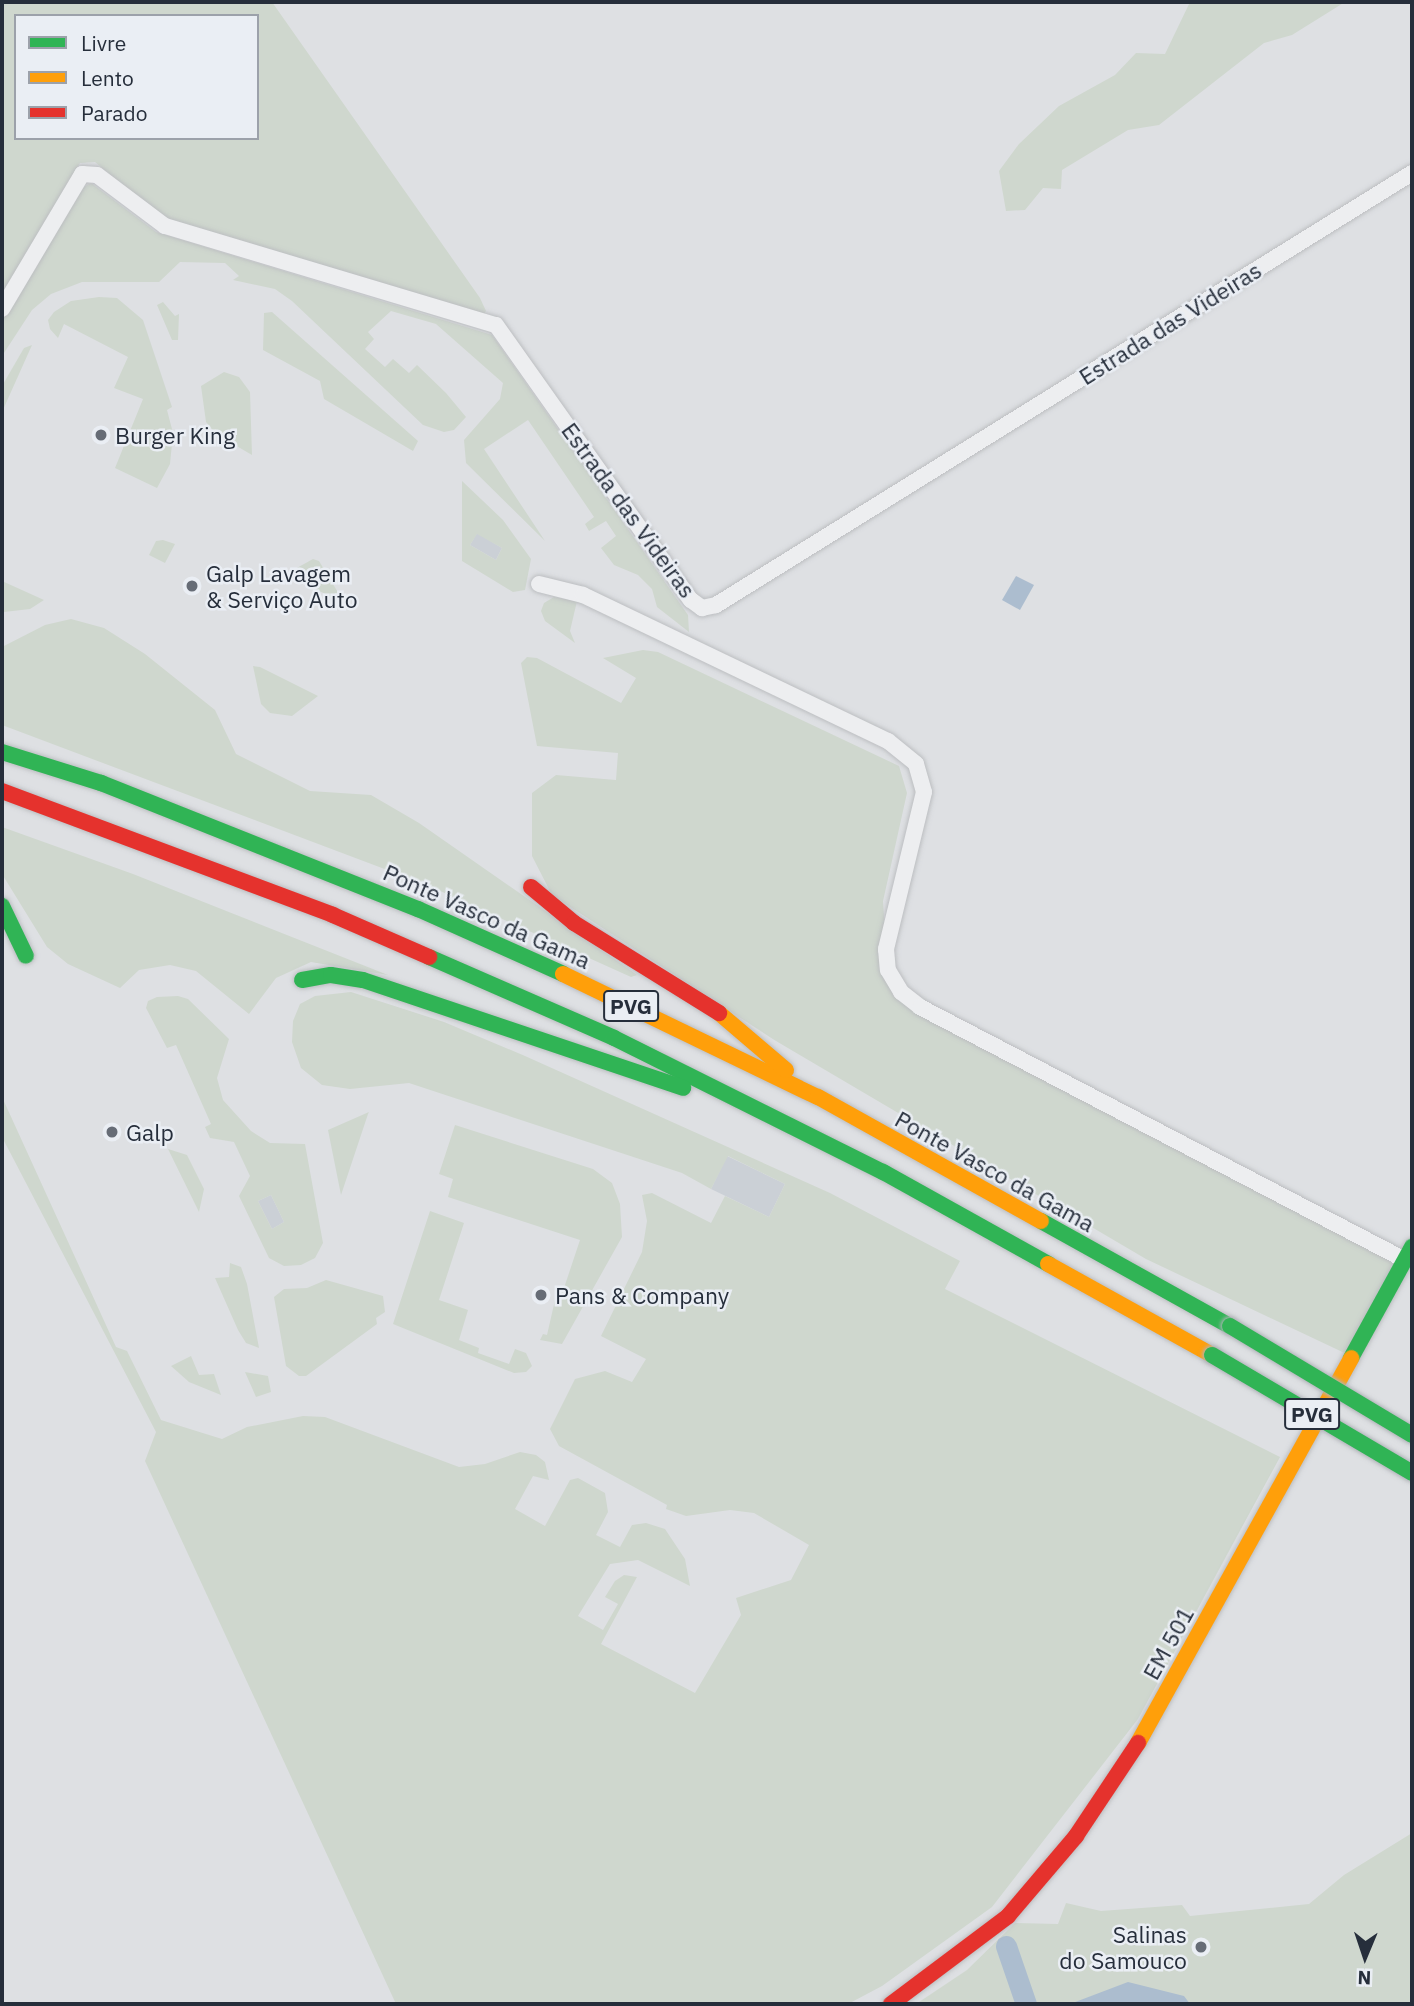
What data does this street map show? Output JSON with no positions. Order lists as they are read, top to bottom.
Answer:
{
  "streets": {
    "main road": ["Ponte Vasco da Gama", "PVG", "EM 501"],
    "street": ["Estrada das Videiras"]
  },
  "places": [
    "Burger King",
    "Galp Lavagem & Serviço Auto",
    "Galp",
    "Pans & Company",
    "Salinas do Samouco"
  ],
  "legend": ["Livre", "Lento", "Parado"],
  "north": "bottom"
}
